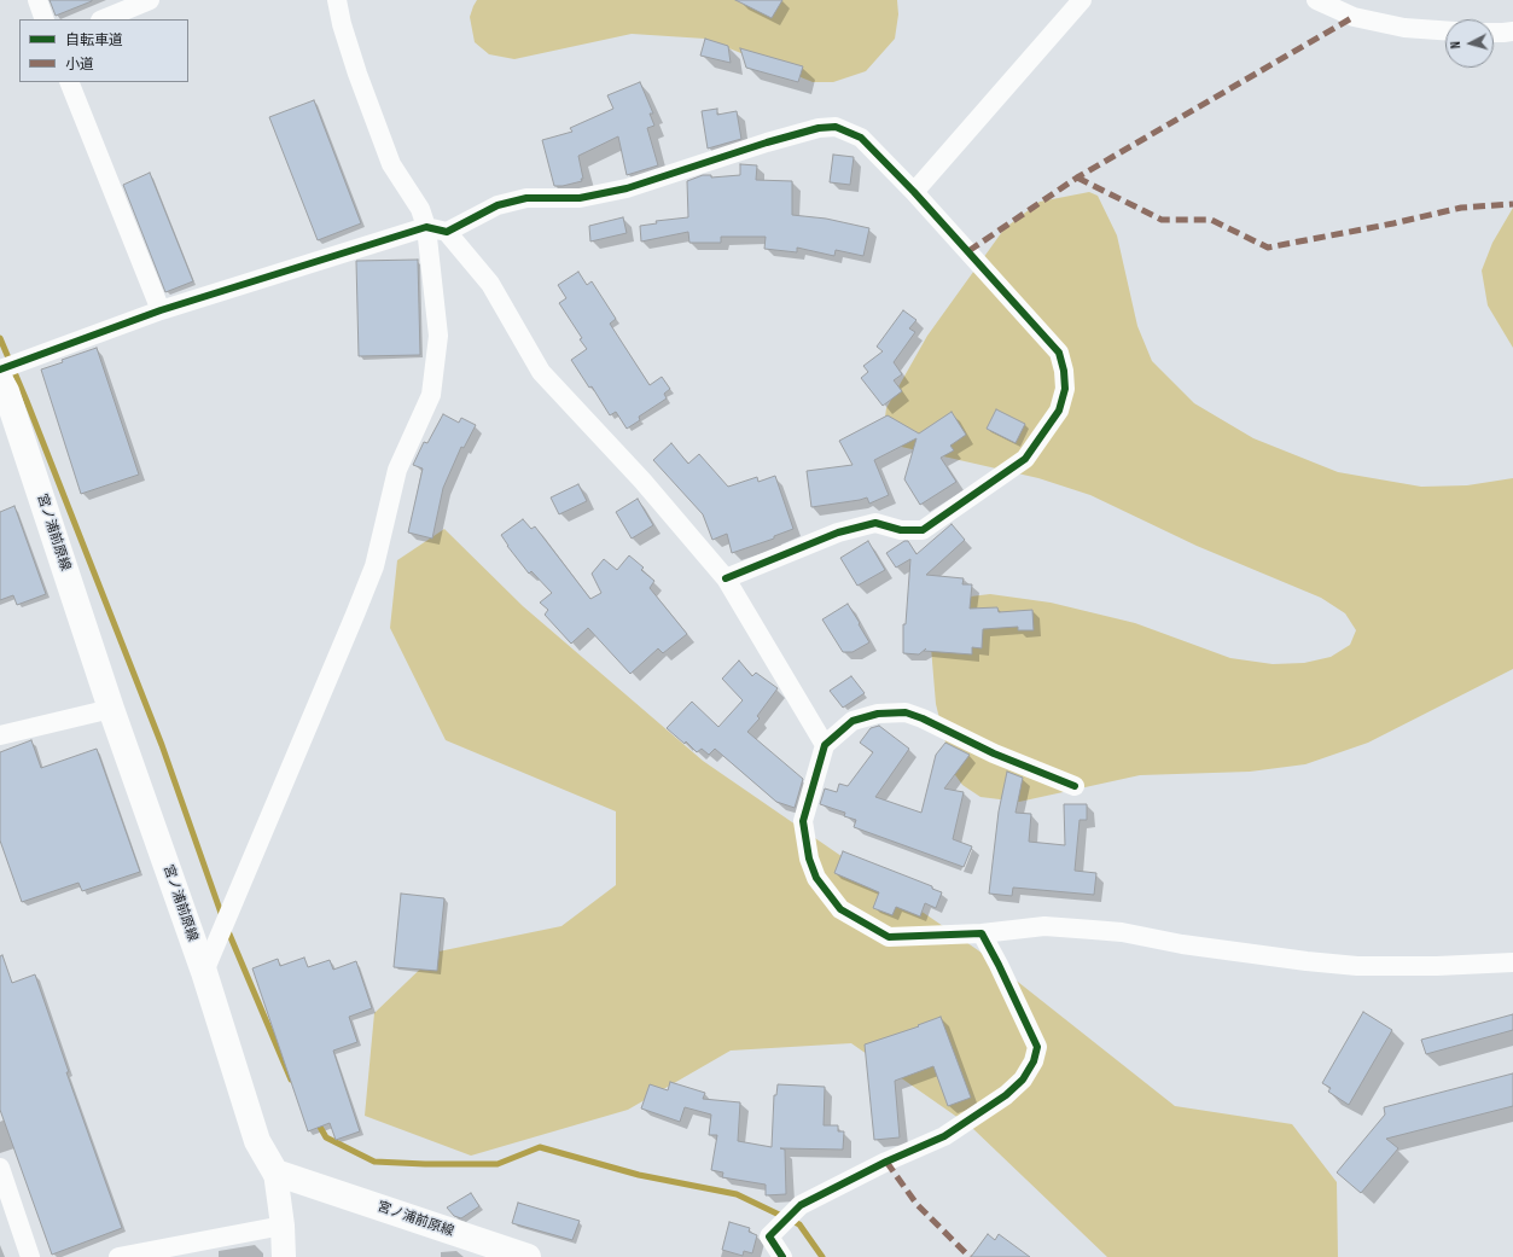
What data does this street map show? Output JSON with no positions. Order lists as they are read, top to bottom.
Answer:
{
  "streets": {
    "main road": ["宮ノ浦前原線"]
  },
  "legend": ["自転車道", "小道"],
  "north": "left"
}
